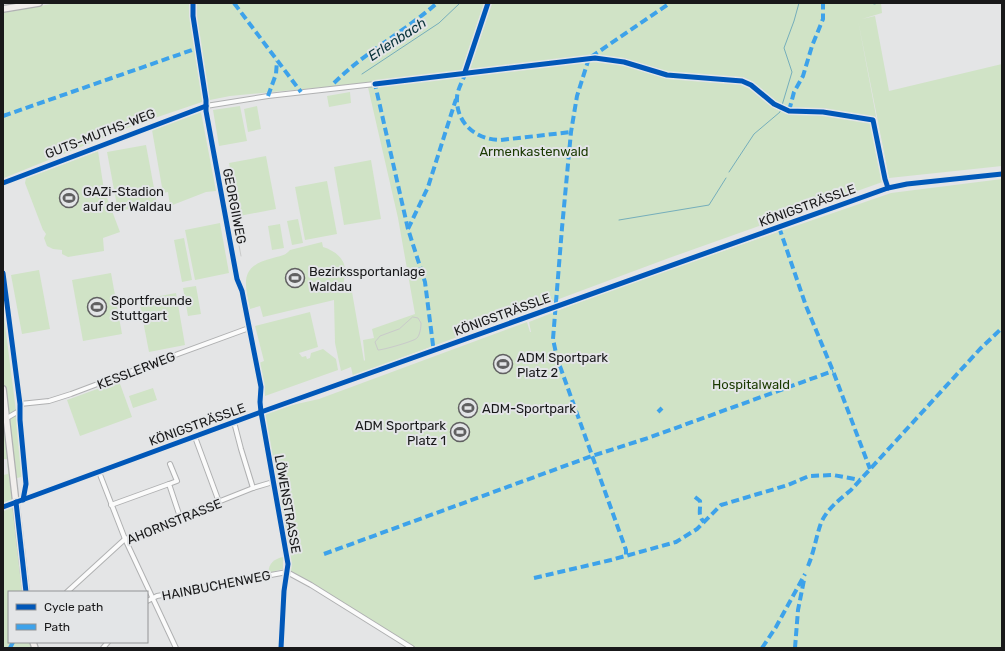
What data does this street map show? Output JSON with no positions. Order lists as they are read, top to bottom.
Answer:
{
  "streets": {
    "street": [
      "GUTS-MUTHS-WEG",
      "KÖNIGSTRÄSSLE",
      "GEORGIIWEG",
      "KESSLERWEG",
      "LÖWENSTRASSE",
      "AHORNSTRASSE",
      "HAINBUCHENWEG"
    ]
  },
  "crossings": [
    ["GUTS-MUTHS-WEG", "GEORGIIWEG"],
    ["KÖNIGSTRÄSSLE", "GEORGIIWEG"],
    ["KÖNIGSTRÄSSLE", "LÖWENSTRASSE"],
    ["GEORGIIWEG", "KESSLERWEG"],
    ["GEORGIIWEG", "LÖWENSTRASSE"],
    ["LÖWENSTRASSE", "AHORNSTRASSE"],
    ["LÖWENSTRASSE", "HAINBUCHENWEG"]
  ],
  "water": ["Erlenbach"],
  "parks": ["Armenkastenwald", "Hospitalwald"],
  "places": {
    "sports": [
      "GAZi-Stadion auf der Waldau",
      "Bezirkssportanlage Waldau",
      "Sportfreunde Stuttgart",
      "ADM Sportpark Platz 2",
      "ADM-Sportpark",
      "ADM Sportpark Platz 1"
    ]
  },
  "legend": ["Cycle path", "Path"]
}
